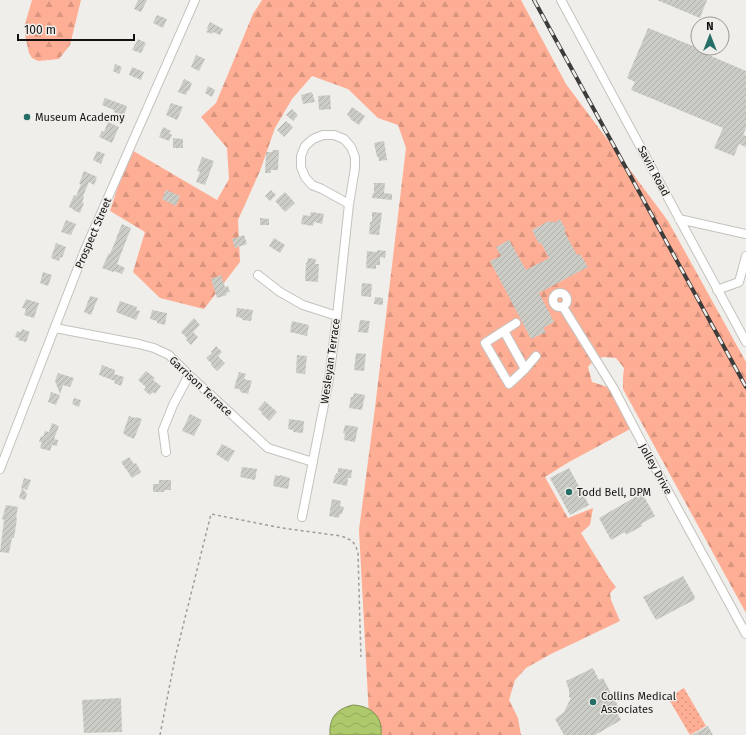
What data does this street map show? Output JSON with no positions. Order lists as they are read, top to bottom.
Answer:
{
  "streets": {
    "street": [
      "Savin Road",
      "Prospect Street",
      "Wesleyan Terrace",
      "Garrison Terrace",
      "Jolley Drive"
    ]
  },
  "crossings": [
    ["Prospect Street", "Garrison Terrace"],
    ["Wesleyan Terrace", "Garrison Terrace"]
  ],
  "places": ["Museum Academy", "Todd Bell, DPM", "Collins Medical Associates"],
  "scale_bar": "100 m",
  "north": "top"
}
